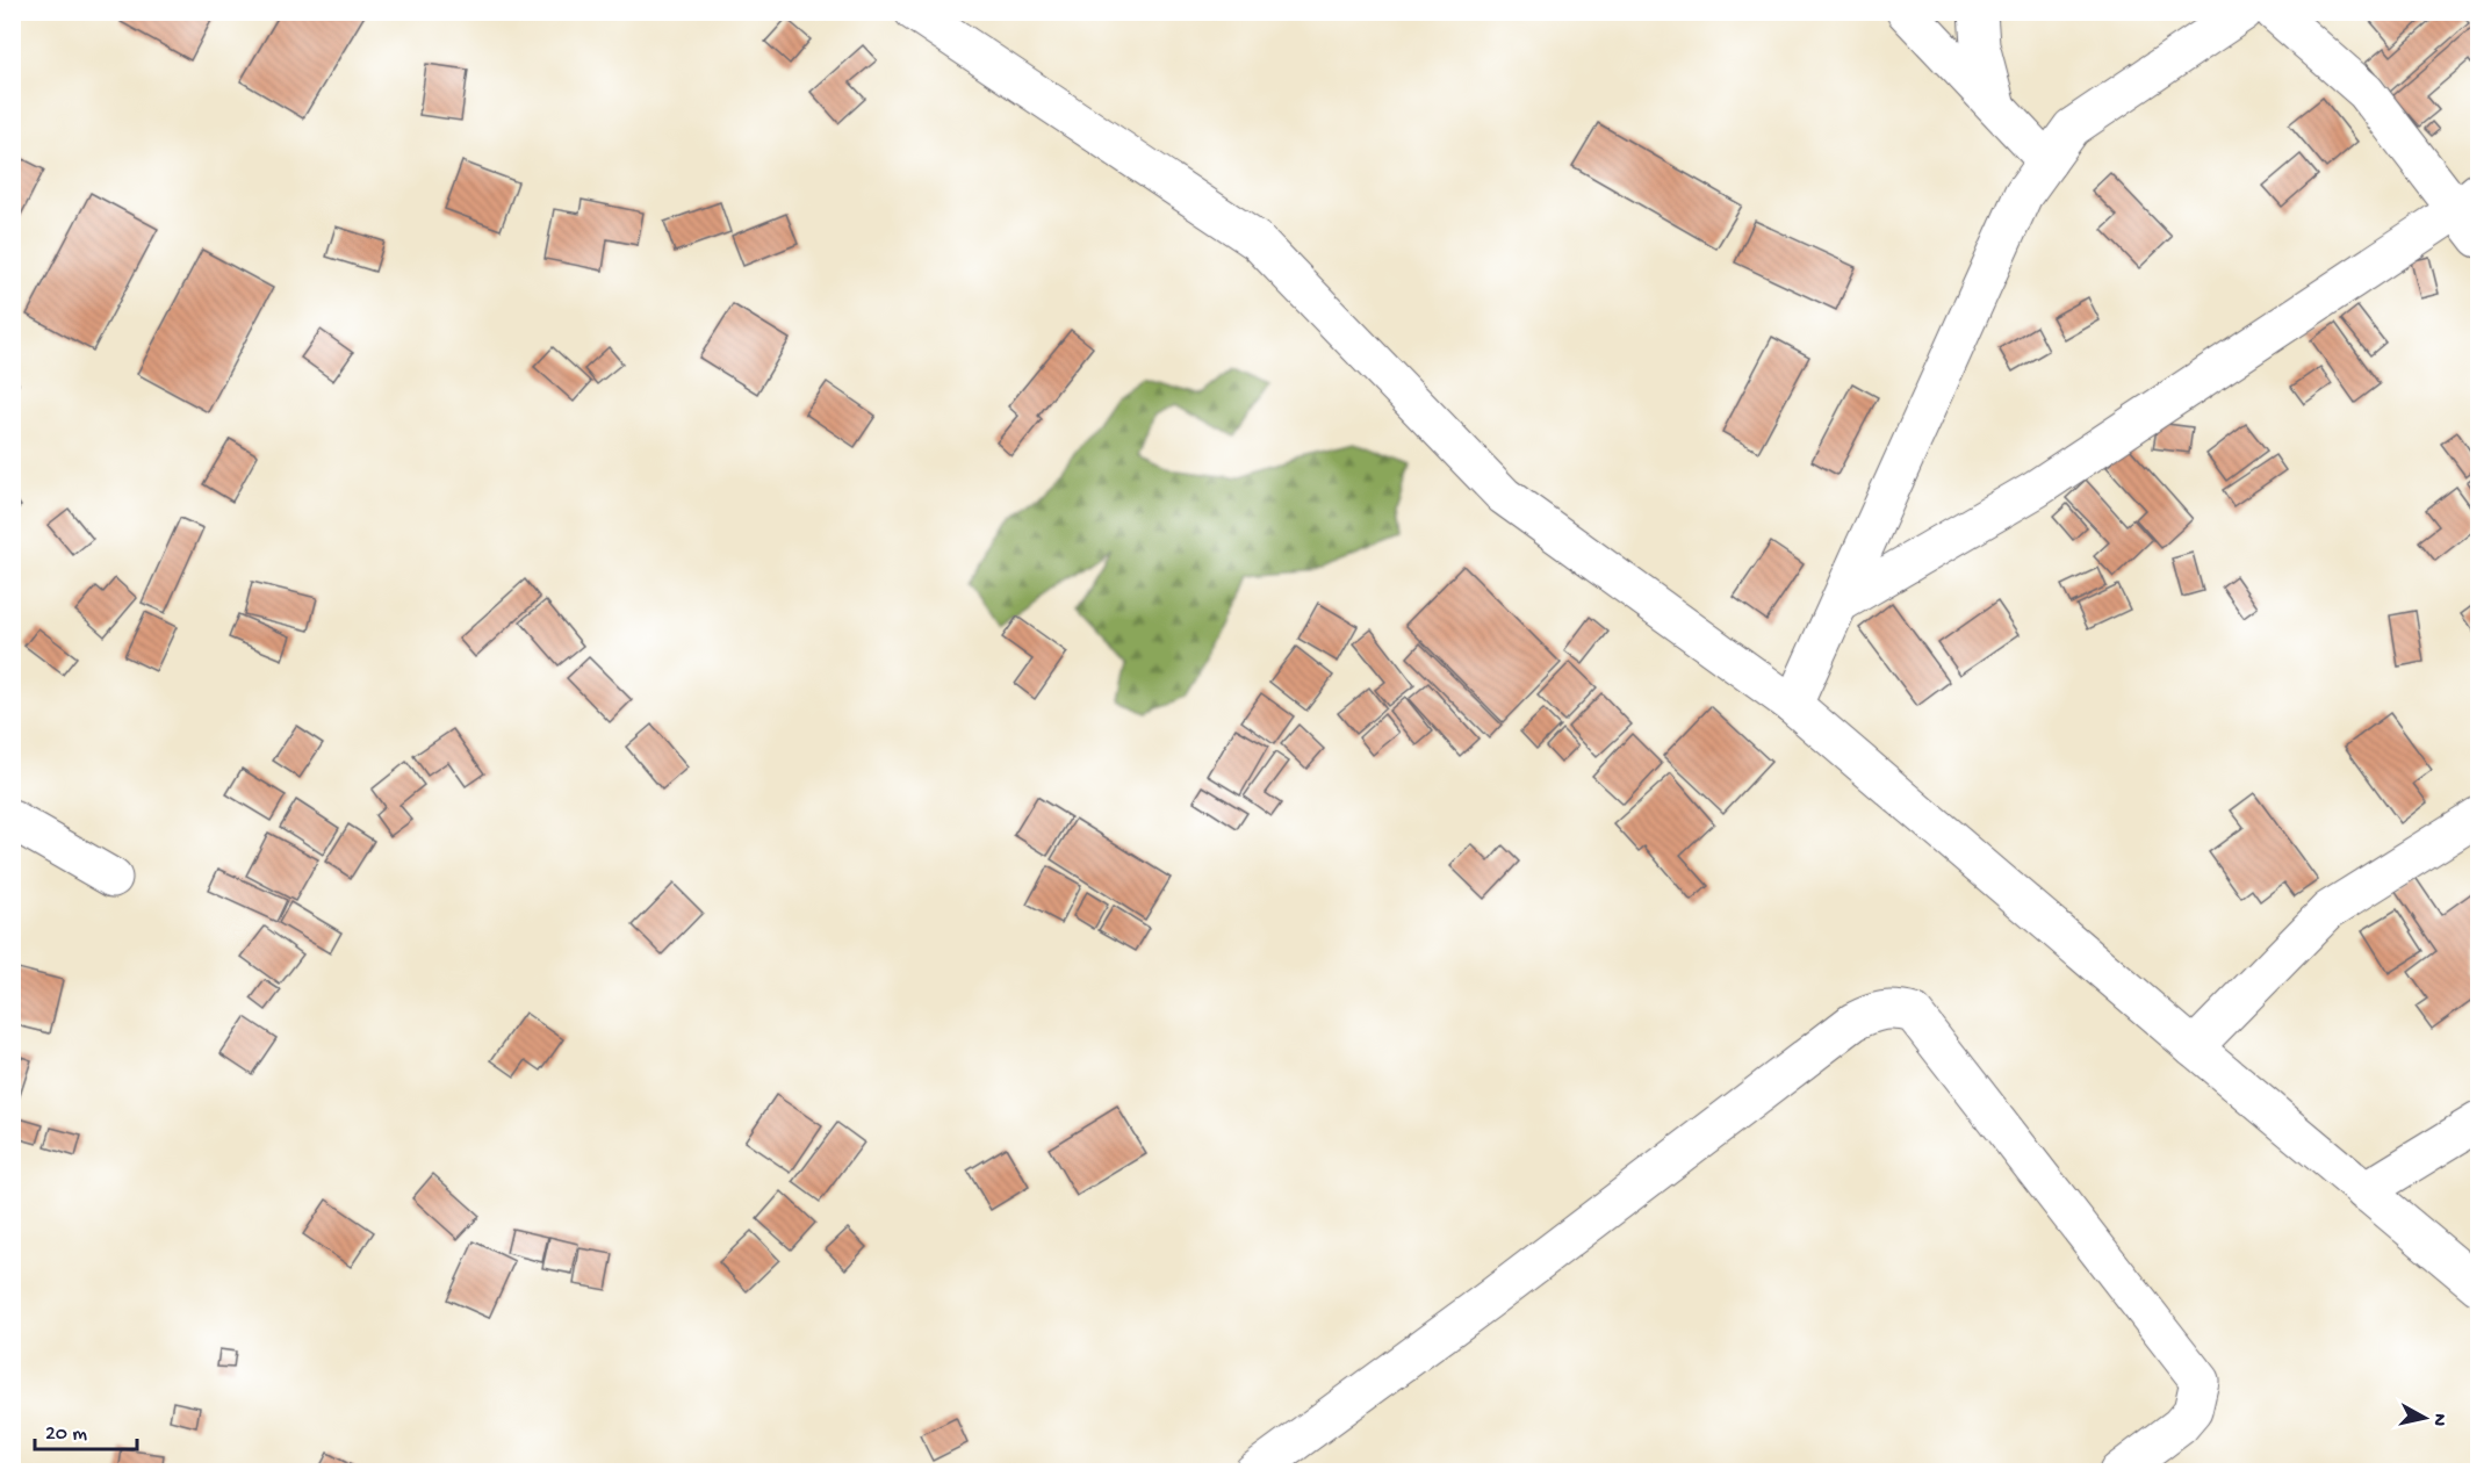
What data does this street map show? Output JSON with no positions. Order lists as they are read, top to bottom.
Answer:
{
  "scale_bar": "20 m",
  "north": "right"
}
